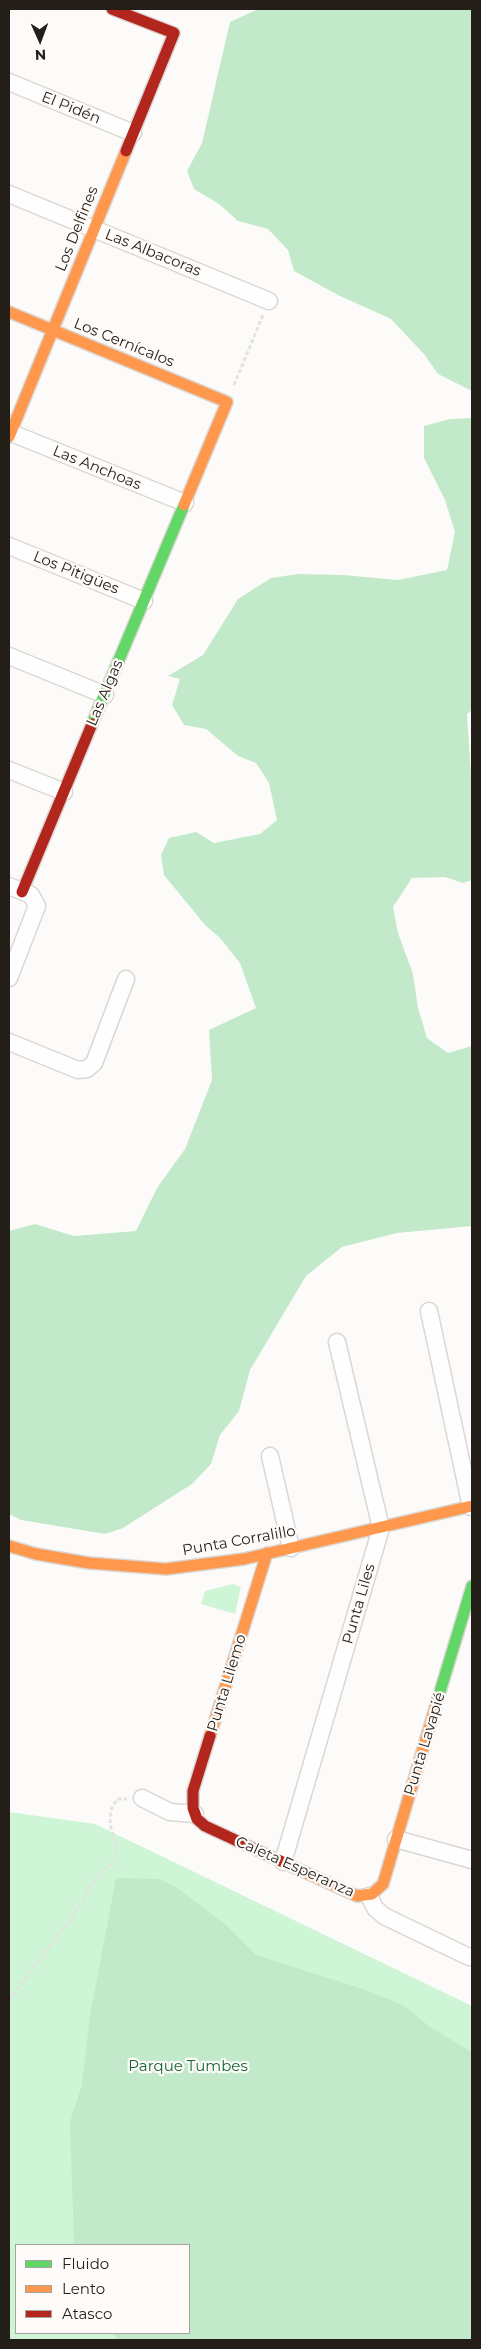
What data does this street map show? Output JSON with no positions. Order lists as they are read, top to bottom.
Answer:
{
  "streets": {
    "street": [
      "El Pidén",
      "Los Delfines",
      "Las Albacoras",
      "Los Cernícalos",
      "Las Anchoas",
      "Los Pitigües",
      "Las Algas",
      "Punta Corralillo",
      "Punta Liles",
      "Punta Lilemo",
      "Punta Lavapié",
      "Caleta Esperanza"
    ]
  },
  "crossings": [
    ["El Pidén", "Los Delfines"],
    ["Los Delfines", "Las Albacoras"],
    ["Los Delfines", "Los Cernícalos"],
    ["Los Delfines", "Las Anchoas"],
    ["Los Cernícalos", "Las Algas"],
    ["Las Anchoas", "Las Algas"],
    ["Los Pitigües", "Las Algas"],
    ["Punta Corralillo", "Punta Liles"],
    ["Punta Corralillo", "Punta Lilemo"],
    ["Punta Liles", "Caleta Esperanza"],
    ["Punta Lilemo", "Caleta Esperanza"],
    ["Punta Lavapié", "Caleta Esperanza"]
  ],
  "parks": ["Parque Tumbes"],
  "legend": ["Fluido", "Lento", "Atasco"],
  "north": "bottom"
}
